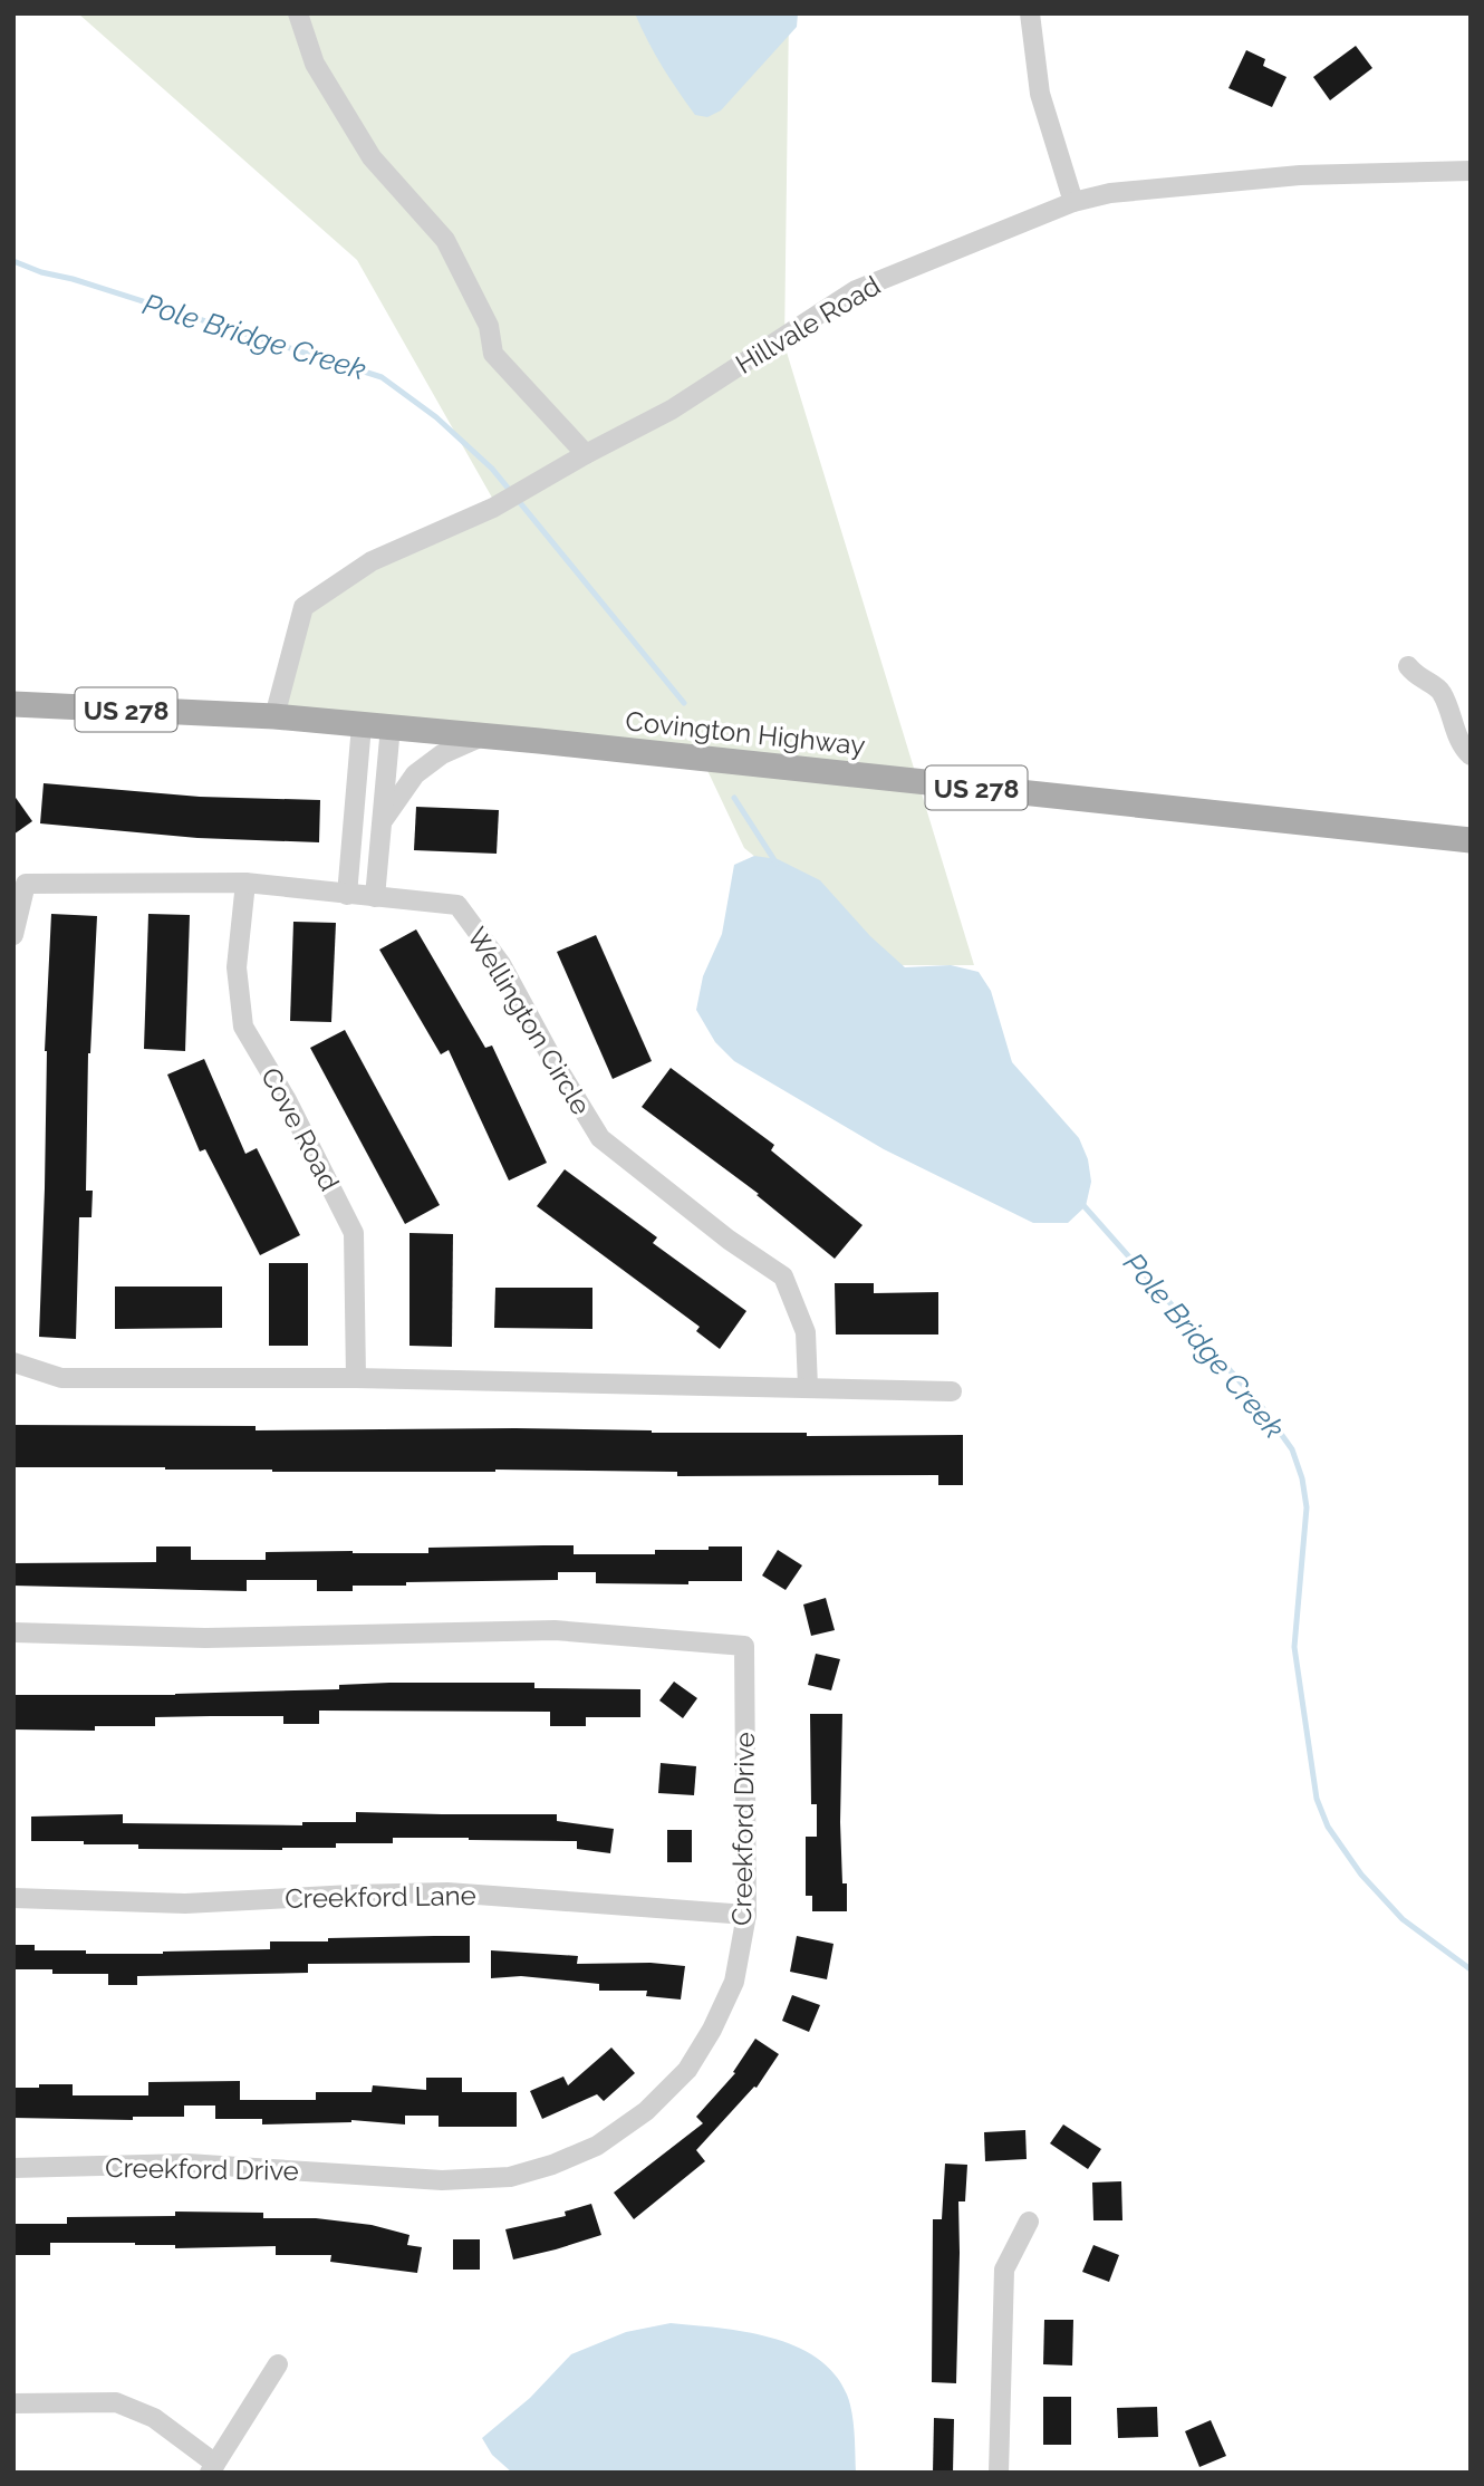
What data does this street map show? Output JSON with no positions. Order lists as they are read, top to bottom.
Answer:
{
  "streets": {
    "main road": ["US 278", "Covington Highway"],
    "street": [
      "Hillvale Road",
      "Wellington Circle",
      "Cove Road",
      "Creekford Drive",
      "Creekford Lane"
    ]
  },
  "crossings": [
    ["Hillvale Road", "Covington Highway"],
    ["Wellington Circle", "Cove Road"],
    ["Creekford Drive", "Creekford Lane"]
  ],
  "water": ["Pole Bridge Creek"]
}
